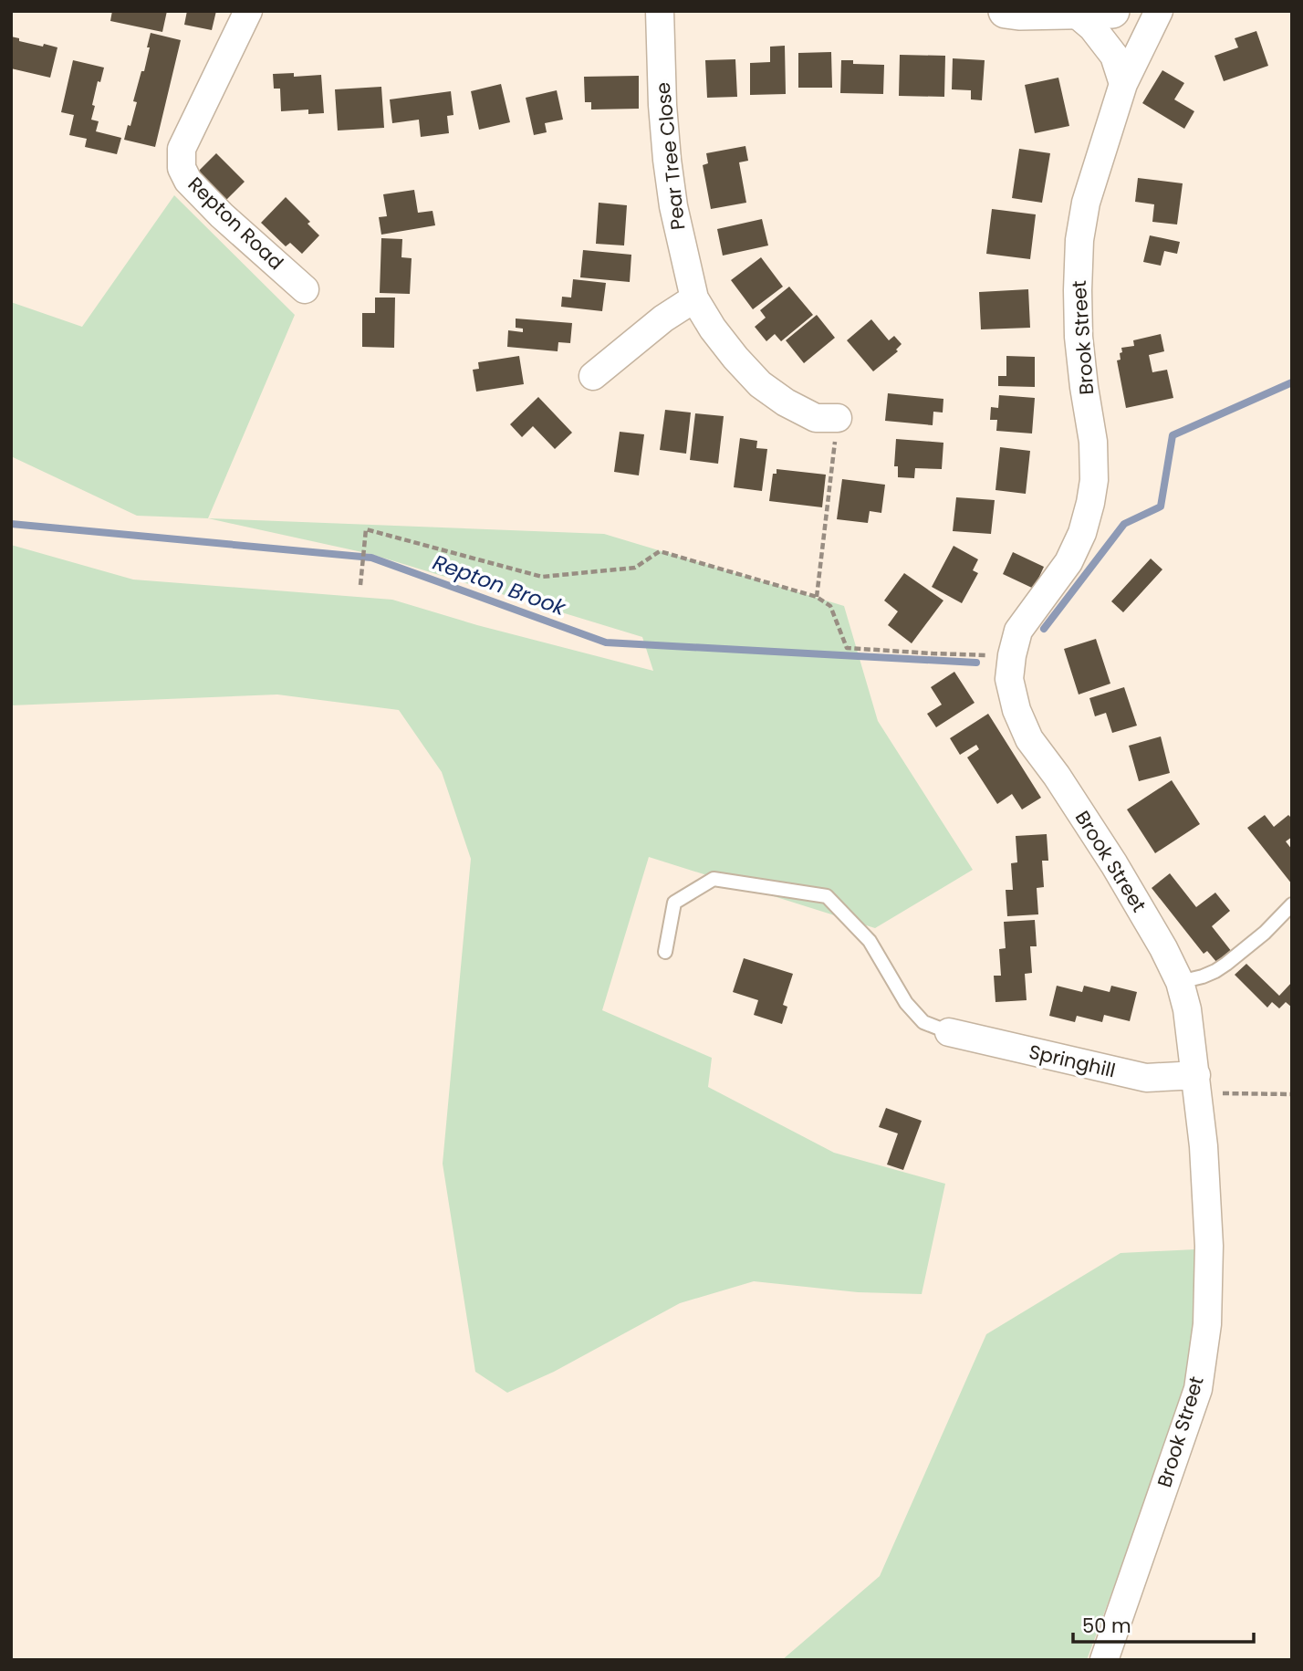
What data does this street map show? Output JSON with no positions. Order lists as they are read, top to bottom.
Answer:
{
  "streets": {
    "street": [
      "Pear Tree Close",
      "Repton Road",
      "Brook Street",
      "Springhill"
    ]
  },
  "crossings": [
    ["Brook Street", "Springhill"]
  ],
  "water": ["Repton Brook"],
  "scale_bar": "50 m"
}
